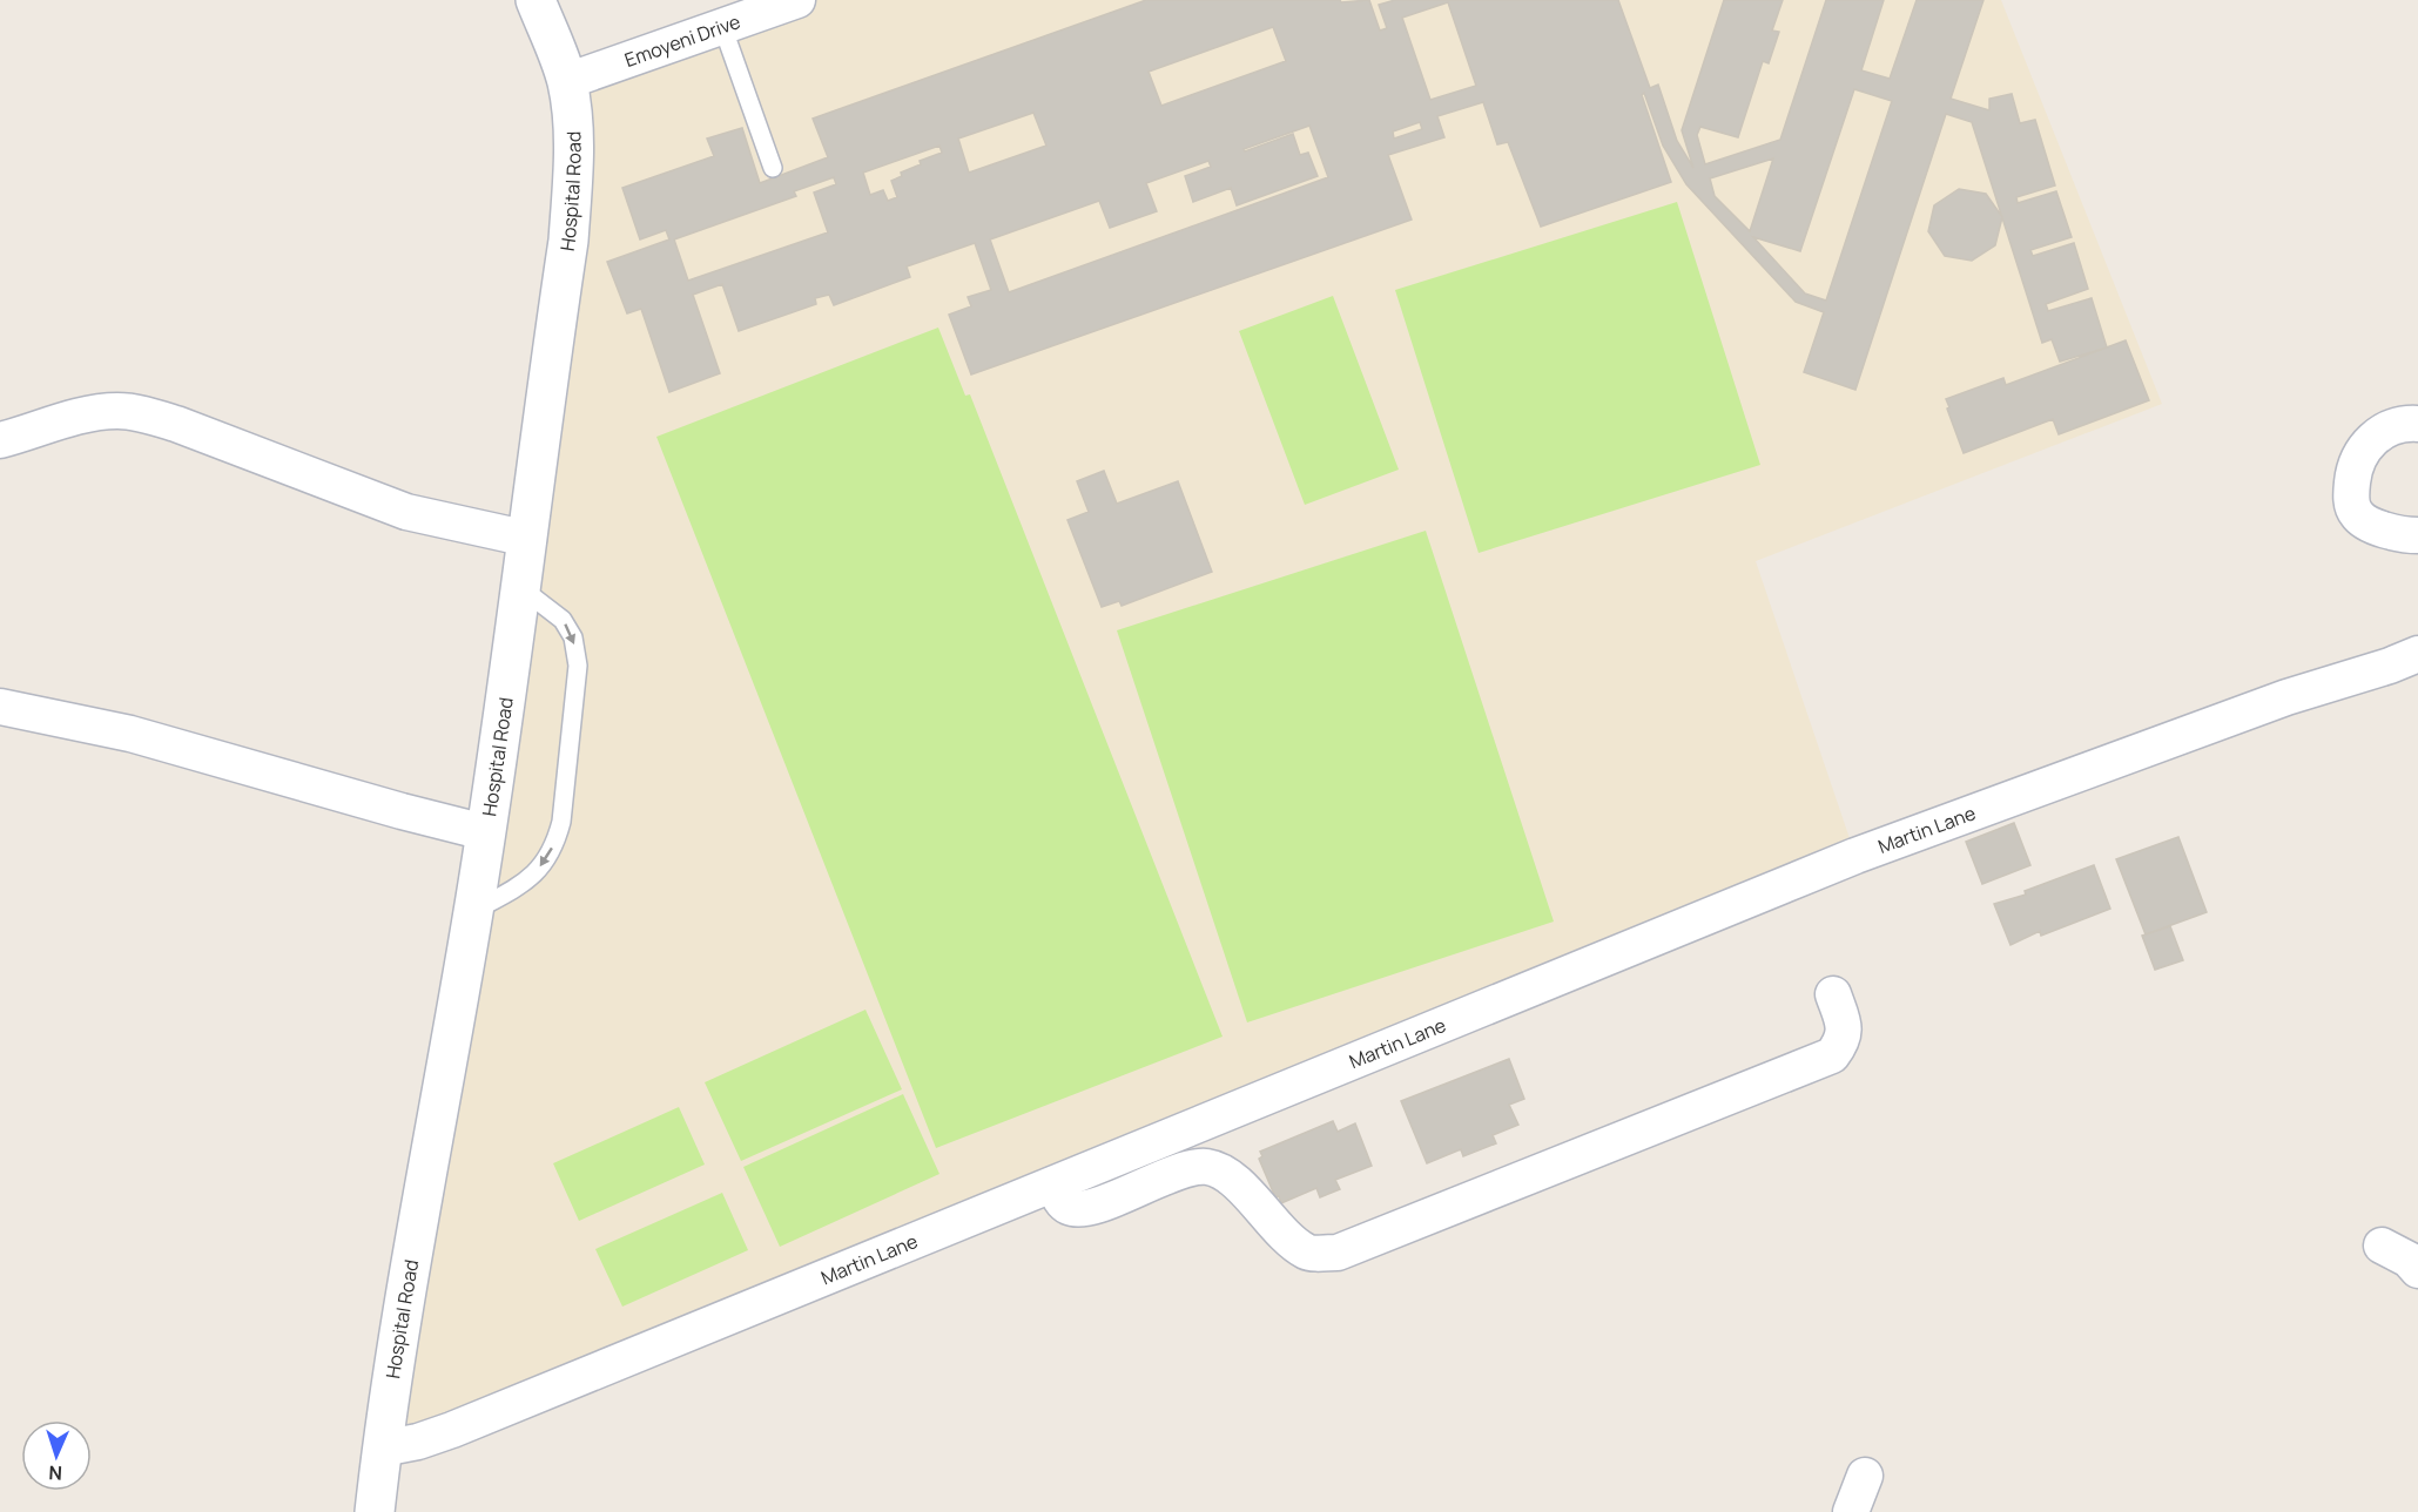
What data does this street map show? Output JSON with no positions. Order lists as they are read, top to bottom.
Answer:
{
  "streets": {
    "street": ["Emoyeni Drive", "Hospital Road", "Martin Lane"]
  },
  "crossings": [
    ["Emoyeni Drive", "Hospital Road"],
    ["Hospital Road", "Martin Lane"]
  ],
  "north": "bottom"
}
